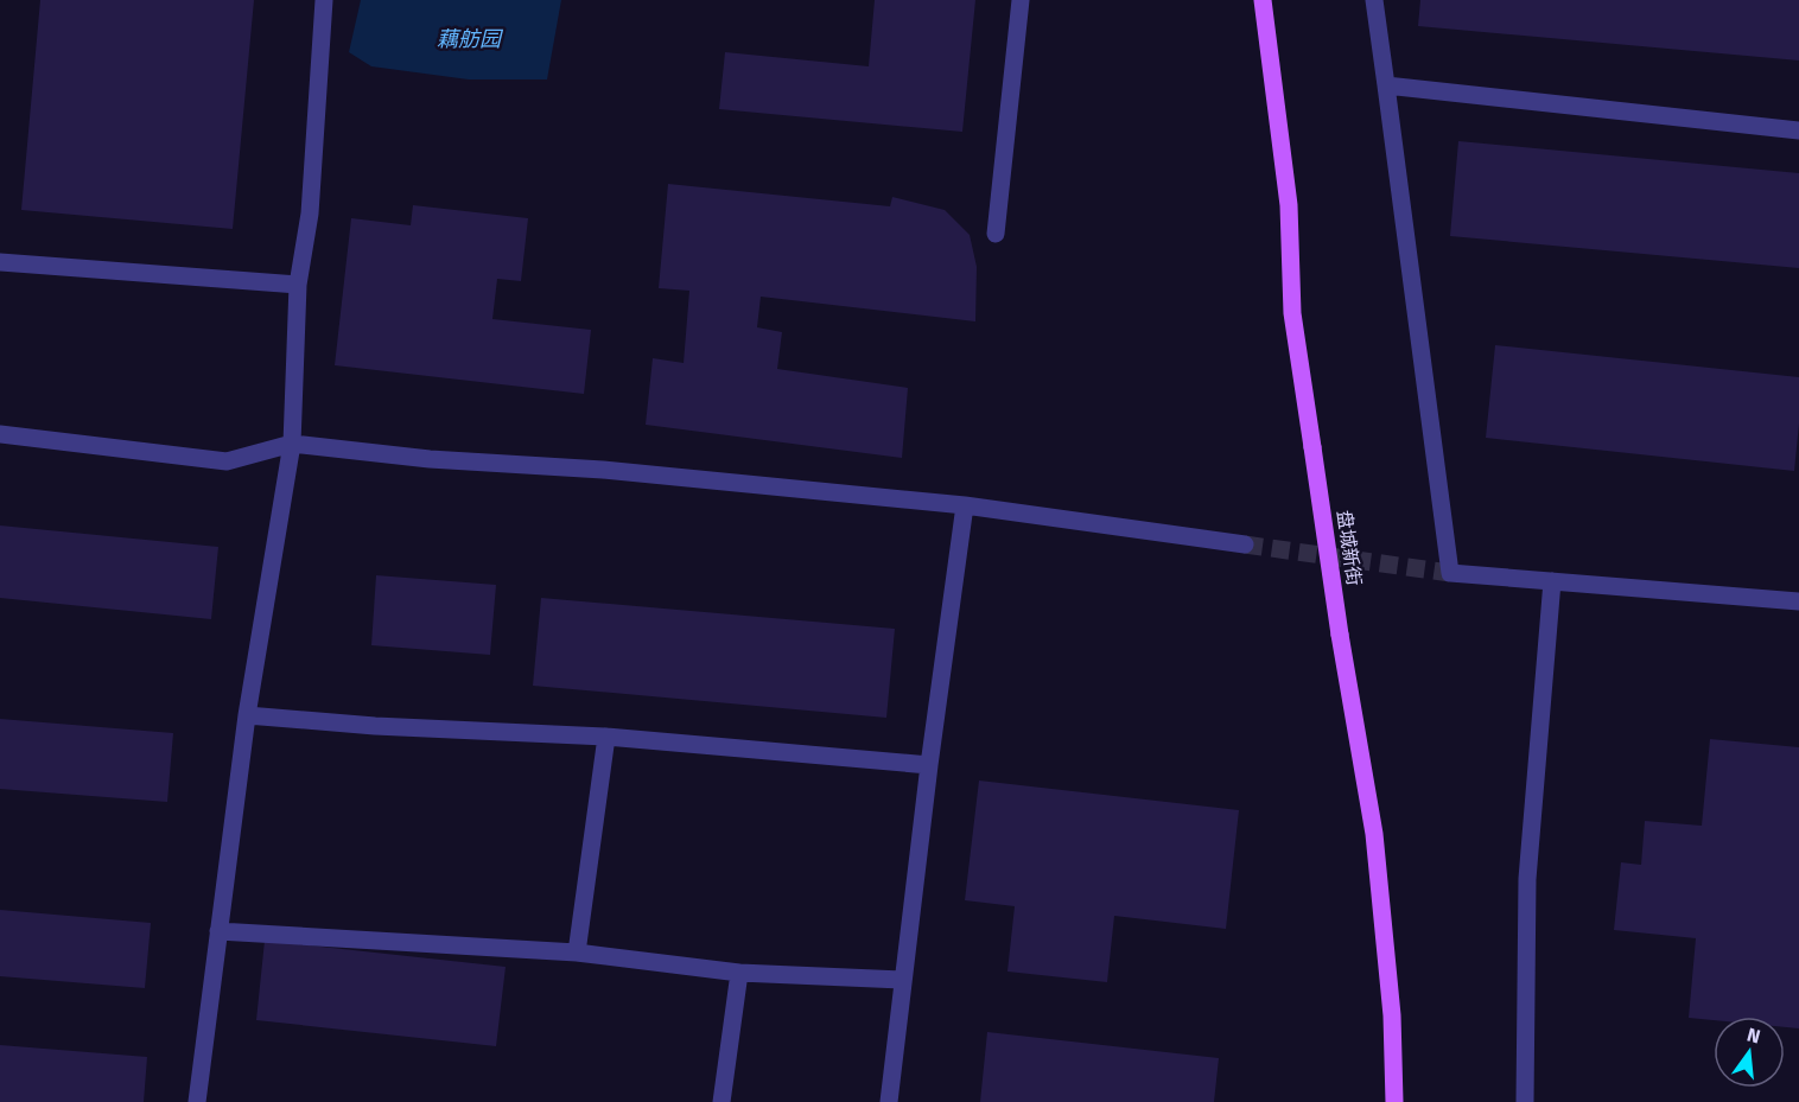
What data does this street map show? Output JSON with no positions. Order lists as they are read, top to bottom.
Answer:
{
  "streets": {
    "main road": ["盘城新街"]
  },
  "water": ["藕舫园"],
  "north": "top"
}
